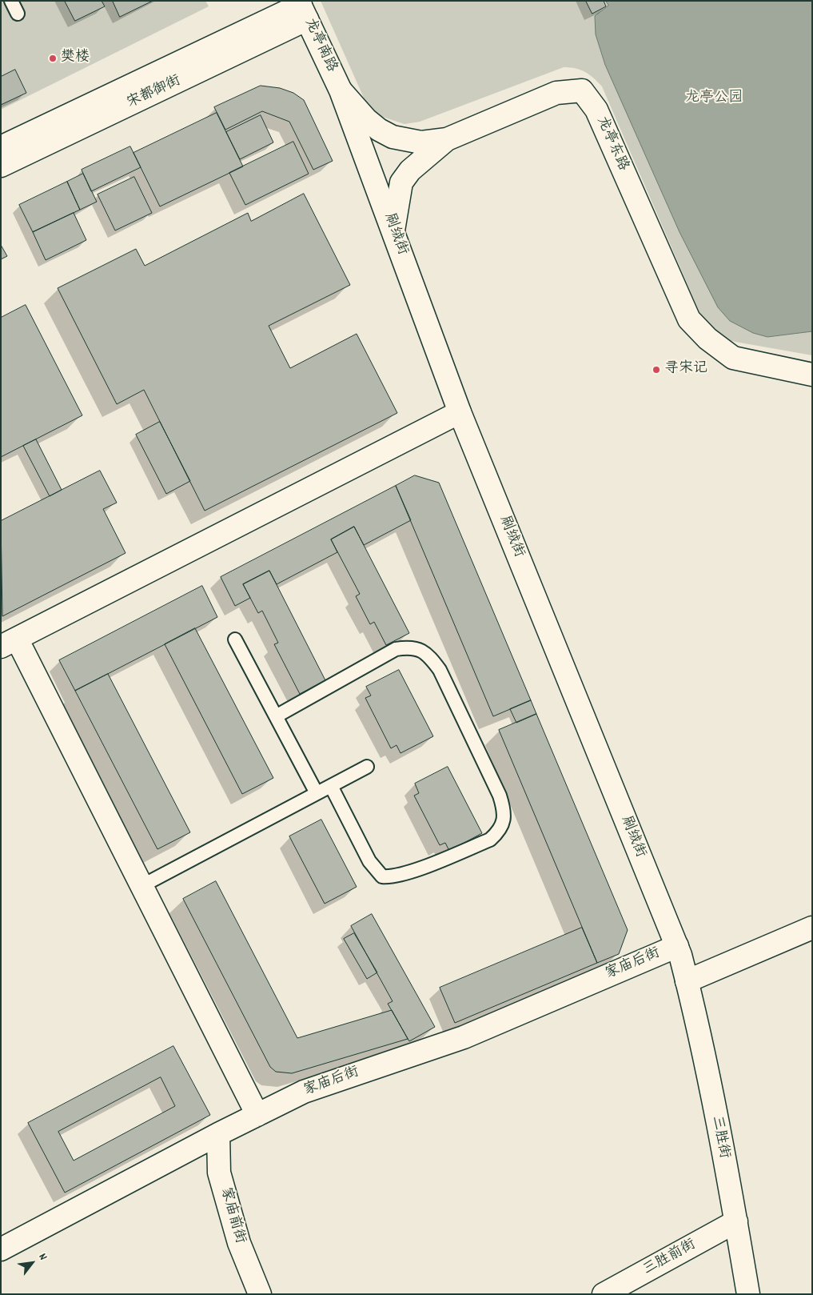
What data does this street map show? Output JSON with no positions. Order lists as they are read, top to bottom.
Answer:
{
  "streets": {
    "street": [
      "龙亭南路",
      "宋都御街",
      "龙亭东路",
      "刷绒街",
      "家庙后街",
      "三胜街",
      "家庙前街",
      "三胜前街"
    ]
  },
  "crossings": [
    ["龙亭南路", "宋都御街"],
    ["龙亭南路", "龙亭东路"],
    ["龙亭南路", "刷绒街"],
    ["龙亭东路", "刷绒街"],
    ["刷绒街", "家庙后街"],
    ["刷绒街", "三胜街"],
    ["家庙后街", "家庙前街"],
    ["三胜街", "三胜前街"]
  ],
  "parks": ["龙亭公园"],
  "places": ["樊楼", "寻宋记"],
  "north": "top right"
}
